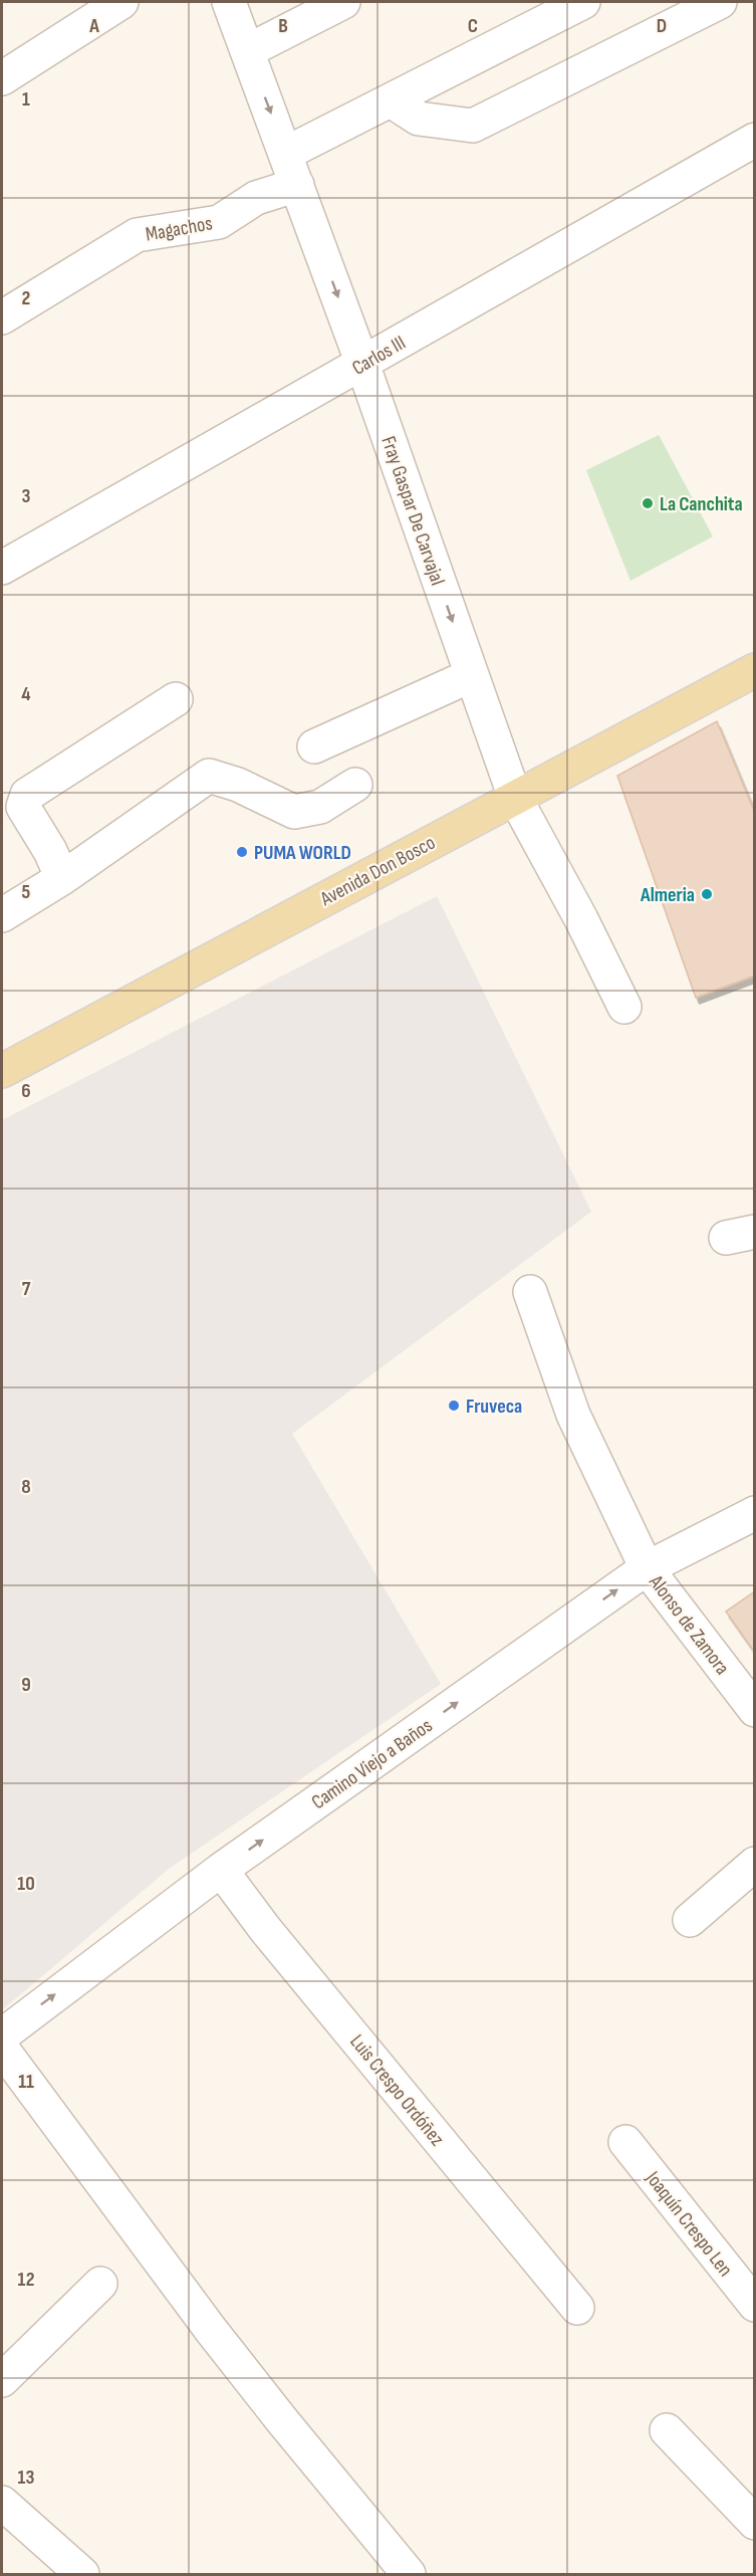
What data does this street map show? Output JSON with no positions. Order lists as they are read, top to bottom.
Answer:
{
  "streets": {
    "main road": ["Avenida Don Bosco"],
    "street": [
      "Magachos",
      "Carlos III",
      "Fray Gaspar De Carvajal",
      "Alonso de Zamora",
      "Camino Viejo a Baños",
      "Luis Crespo Ordóñez",
      "Joaquín Crespo Len"
    ]
  },
  "crossings": [
    ["Magachos", "Fray Gaspar De Carvajal"],
    ["Carlos III", "Fray Gaspar De Carvajal"],
    ["Fray Gaspar De Carvajal", "Avenida Don Bosco"],
    ["Alonso de Zamora", "Camino Viejo a Baños"],
    ["Camino Viejo a Baños", "Luis Crespo Ordóñez"]
  ],
  "one_way": ["Fray Gaspar De Carvajal", "Camino Viejo a Baños"],
  "places": [
    "La Canchita",
    "PUMA WORLD",
    "Almeria",
    "Fruveca"
  ],
  "grid": {
    "columns": [
      "A",
      "B",
      "C",
      "D"
    ],
    "rows": [
      "1",
      "2",
      "3",
      "4",
      "5",
      "6",
      "7",
      "8",
      "9",
      "10",
      "11",
      "12",
      "13"
    ]
  }
}
